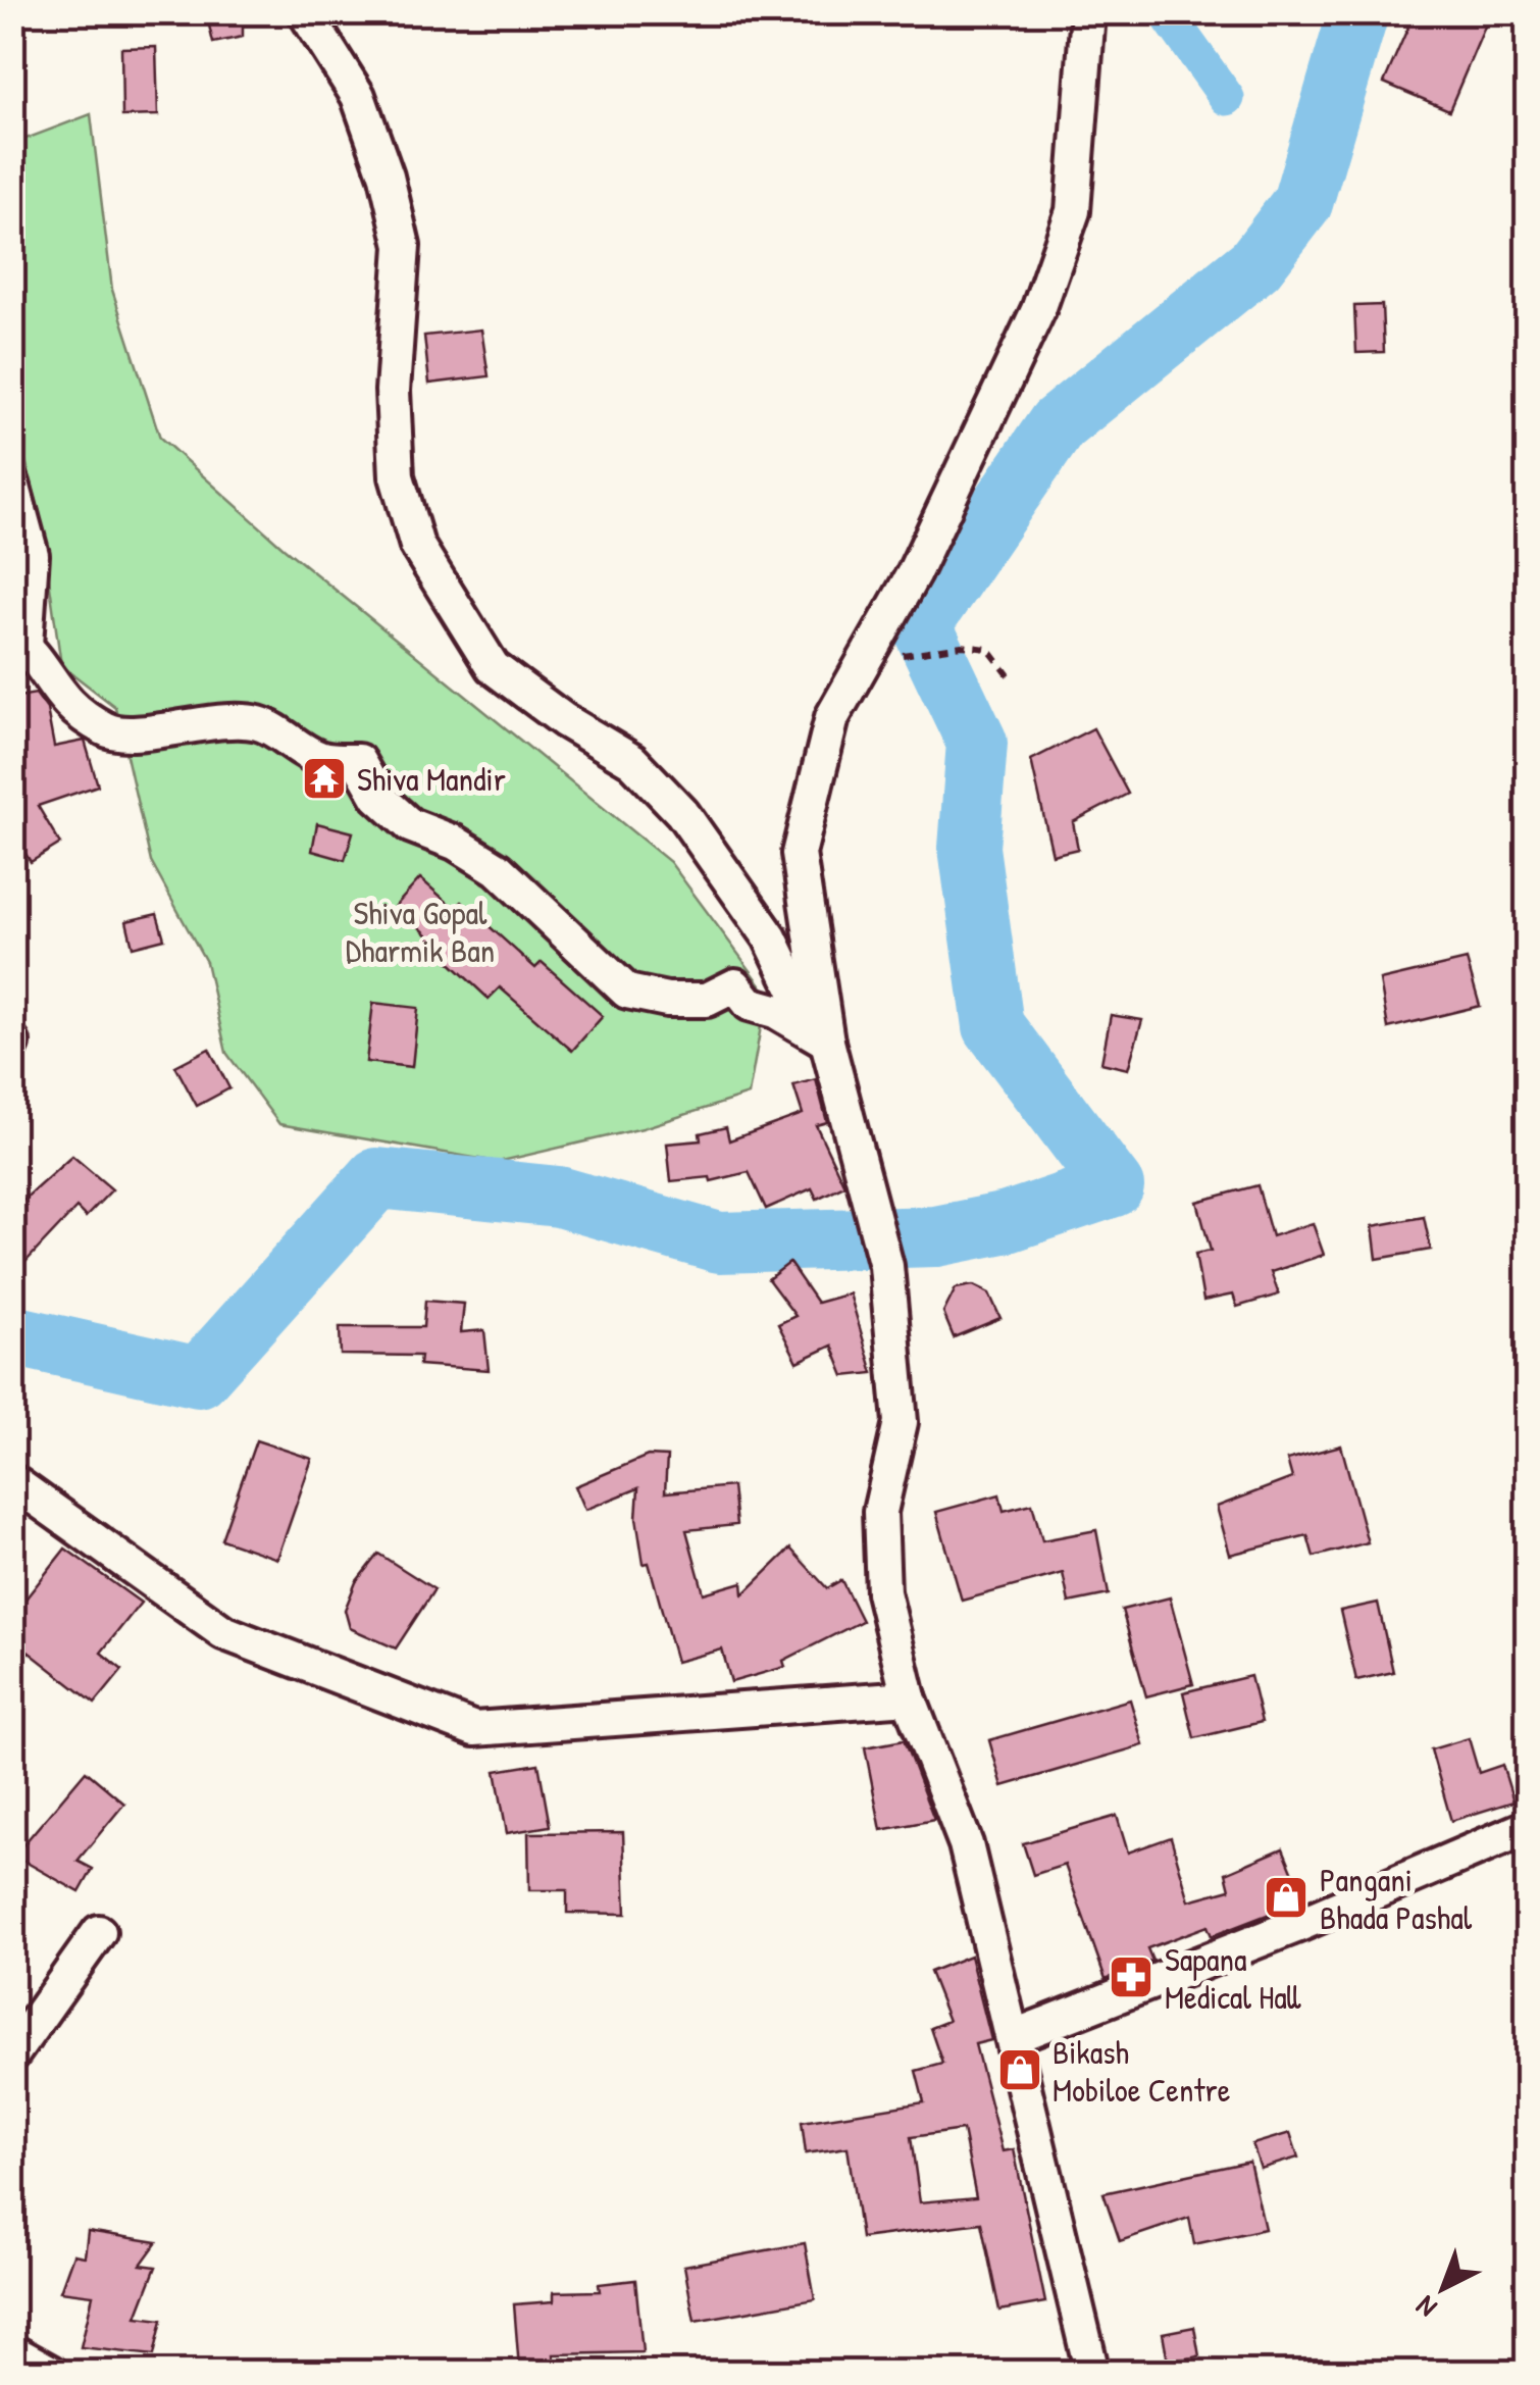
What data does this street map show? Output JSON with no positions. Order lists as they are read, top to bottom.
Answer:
{
  "parks": ["Shiva Gopal Dharmik Ban"],
  "places": {
    "temple": ["Shiva Mandir"],
    "shop": ["Pangani Bhada Pashal", "Bikash Mobiloe Centre"],
    "pharmacy": ["Sapana Medical Hall"]
  },
  "north": "bottom left"
}
